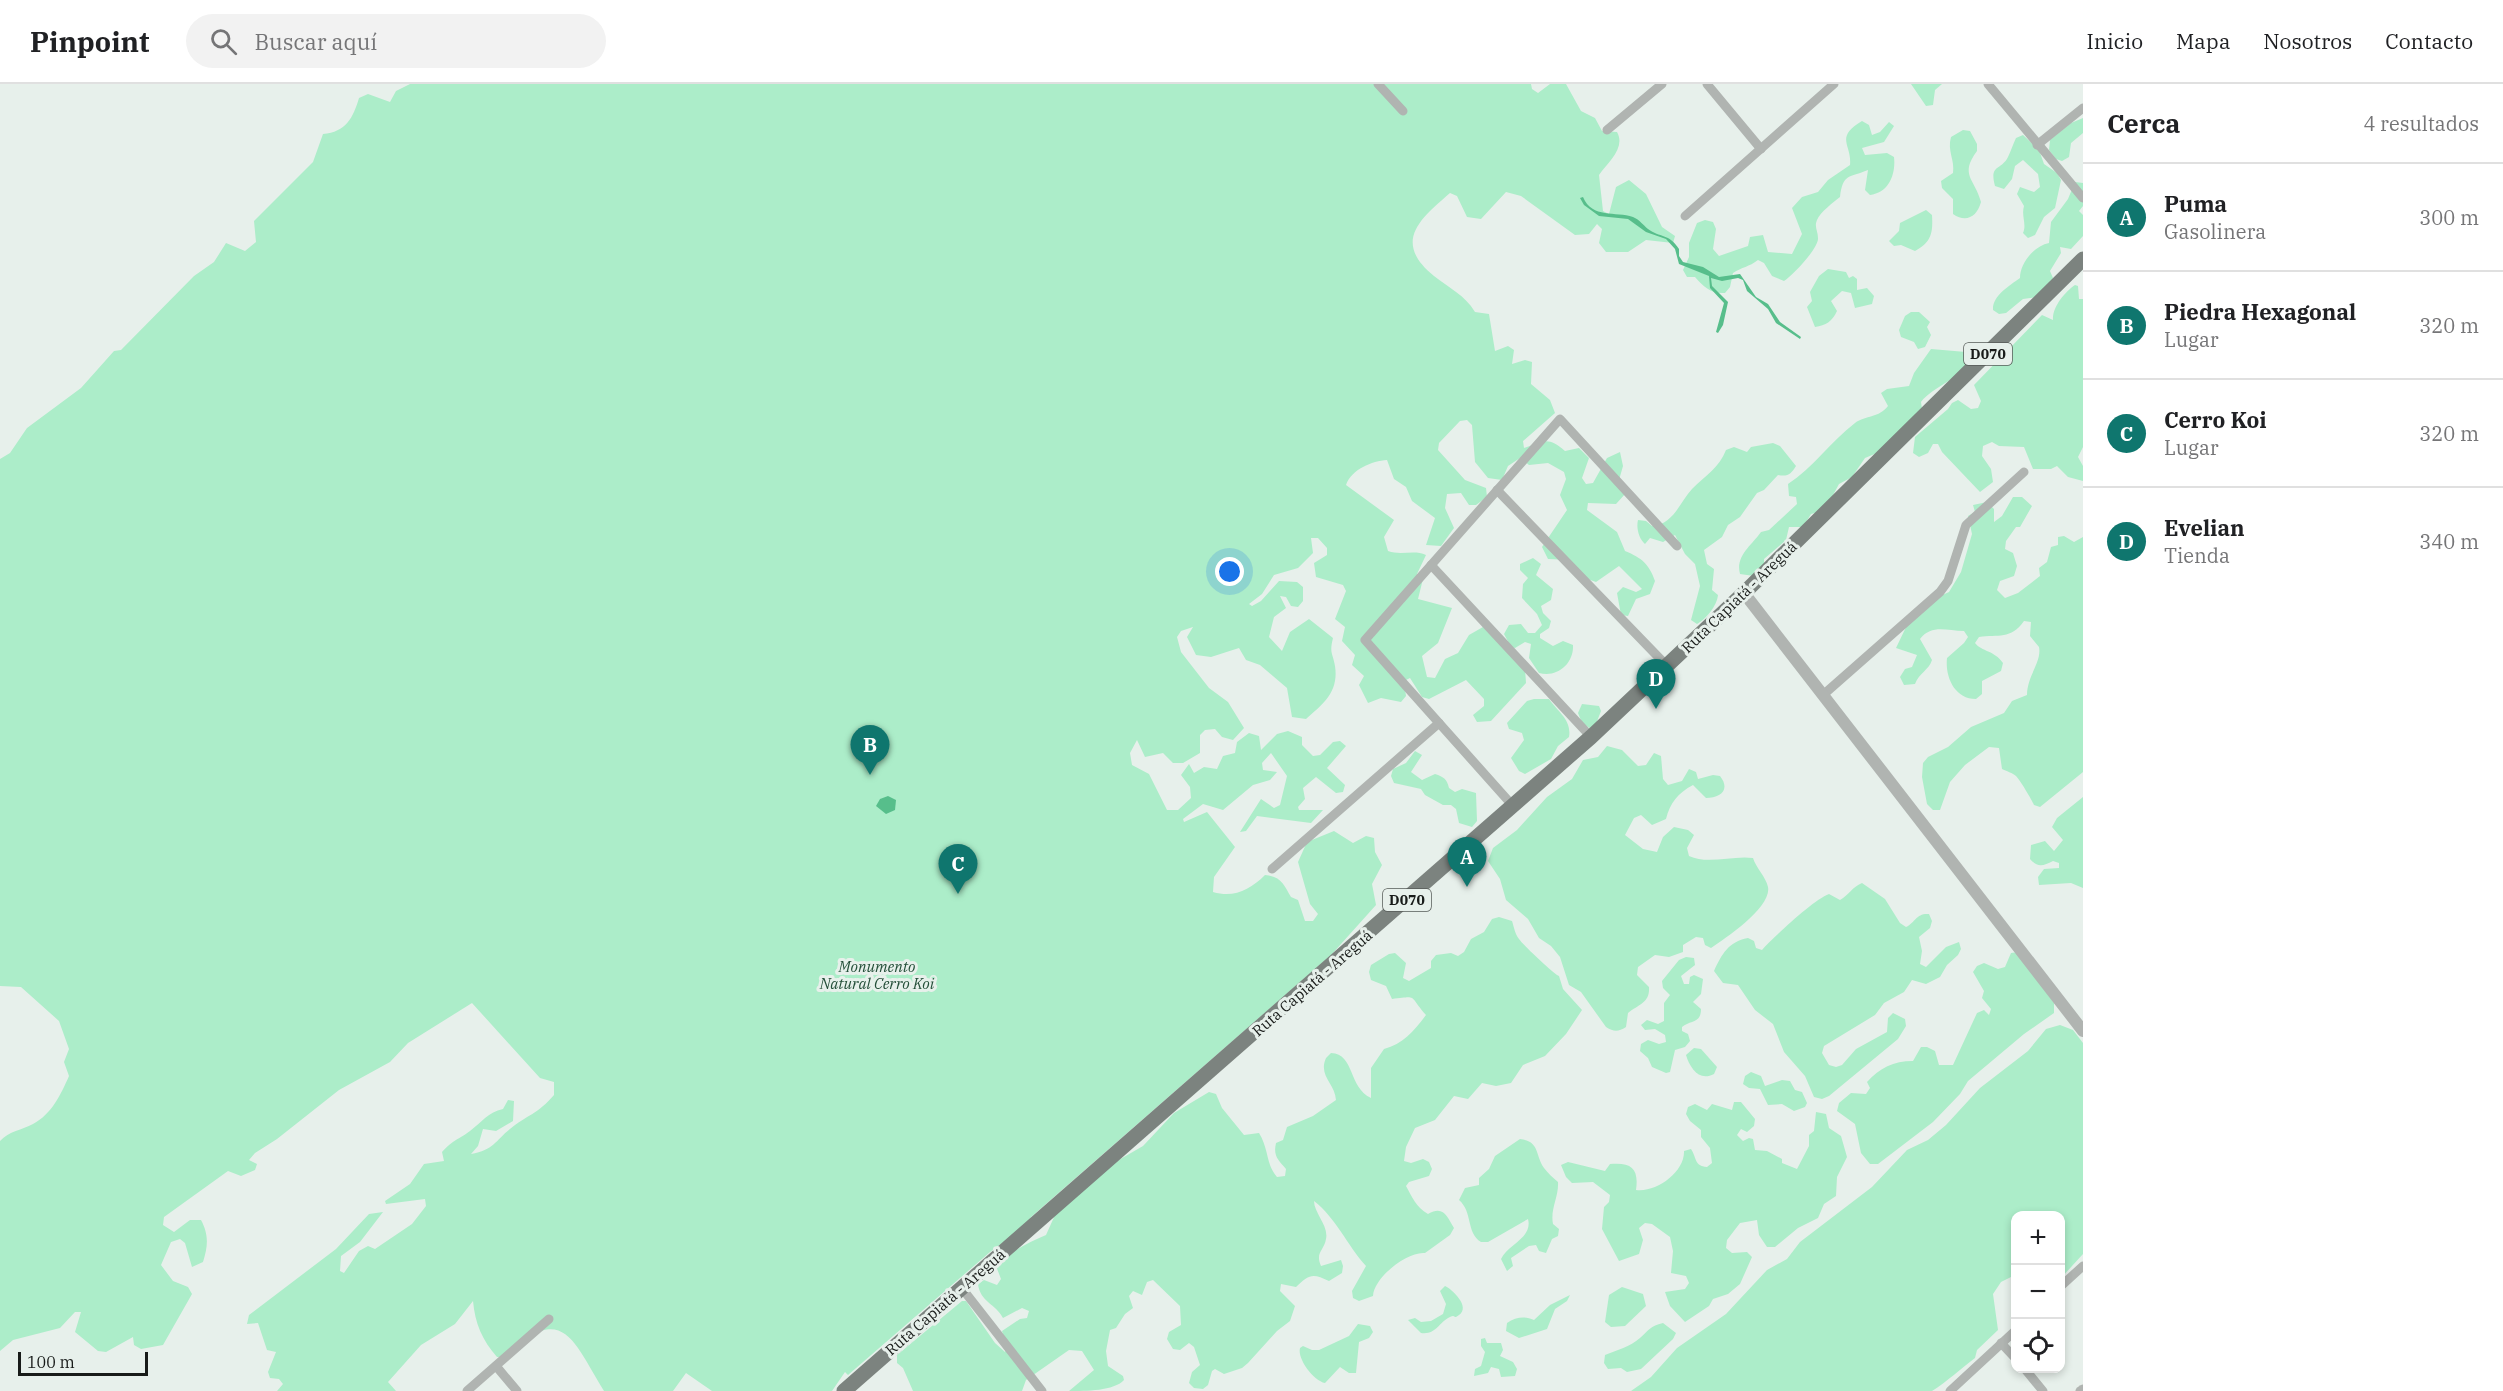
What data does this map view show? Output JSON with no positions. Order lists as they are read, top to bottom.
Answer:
{
  "streets": {
    "main road": ["D070", "Ruta Capiatá - Areguá"]
  },
  "parks": ["Monumento Natural Cerro Koi"],
  "scale_bar": "100 m",
  "page": {
    "header": "Pinpoint",
    "search": "Buscar aquí",
    "nav": [
      "Inicio",
      "Mapa",
      "Nosotros",
      "Contacto"
    ],
    "heading": ["Cerca", "4 resultados"],
    "list": [
      {
        "mark": "A",
        "name": "Puma",
        "note": "Gasolinera",
        "value": "300 m"
      },
      {
        "mark": "B",
        "name": "Piedra Hexagonal",
        "note": "Lugar",
        "value": "320 m"
      },
      {
        "mark": "C",
        "name": "Cerro Koi",
        "note": "Lugar",
        "value": "320 m"
      },
      {
        "mark": "D",
        "name": "Evelian",
        "note": "Tienda",
        "value": "340 m"
      }
    ],
    "pins": [
      "D",
      "B",
      "A",
      "C"
    ],
    "map_buttons": ["+", "−"],
    "scale": "100 m"
  }
}
